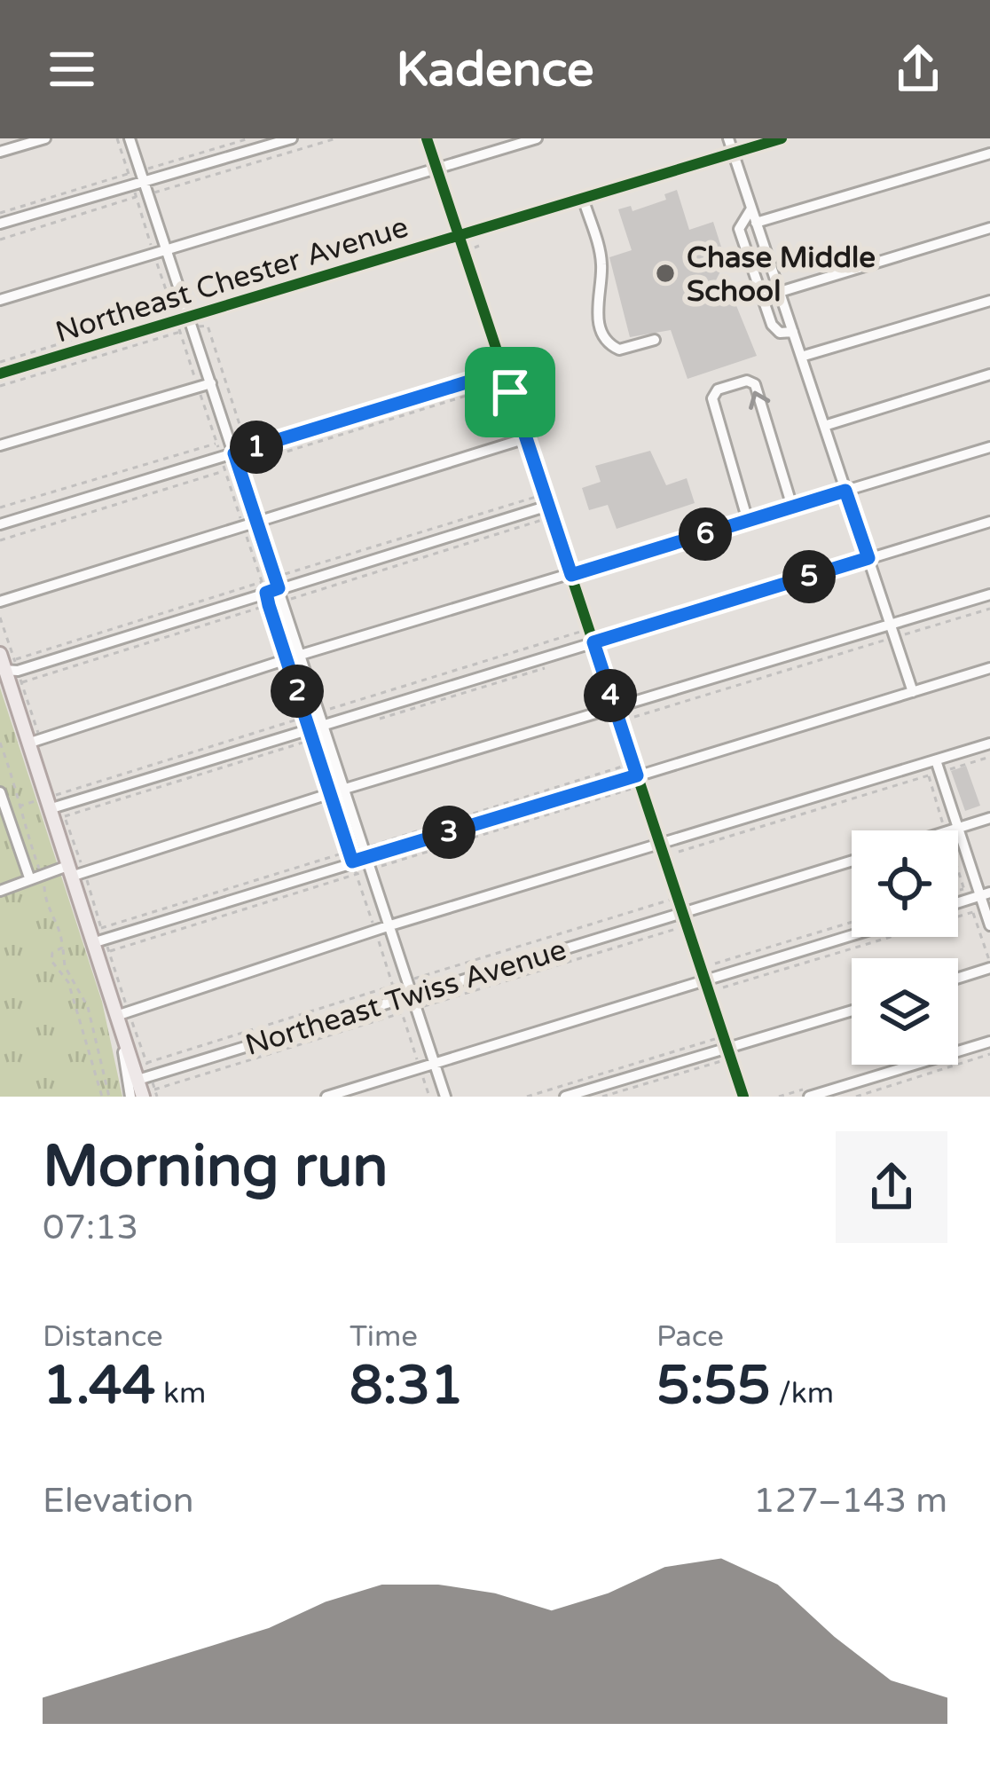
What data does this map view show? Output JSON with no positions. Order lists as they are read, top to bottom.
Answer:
{
  "streets": {
    "street": ["Northeast Chester Avenue", "Northeast Twiss Avenue"]
  },
  "places": ["Chase Middle School"],
  "page": {
    "header": "Kadence",
    "pins": [
      "1",
      "6",
      "5",
      "2",
      "4",
      "3"
    ],
    "heading": ["Morning run", "07:13"],
    "stats": [
      ["Distance", "1.44 km"],
      ["Time", "8:31"],
      ["Pace", "5:55 /km"]
    ],
    "chart": ["Elevation", "127–143 m"]
  }
}
